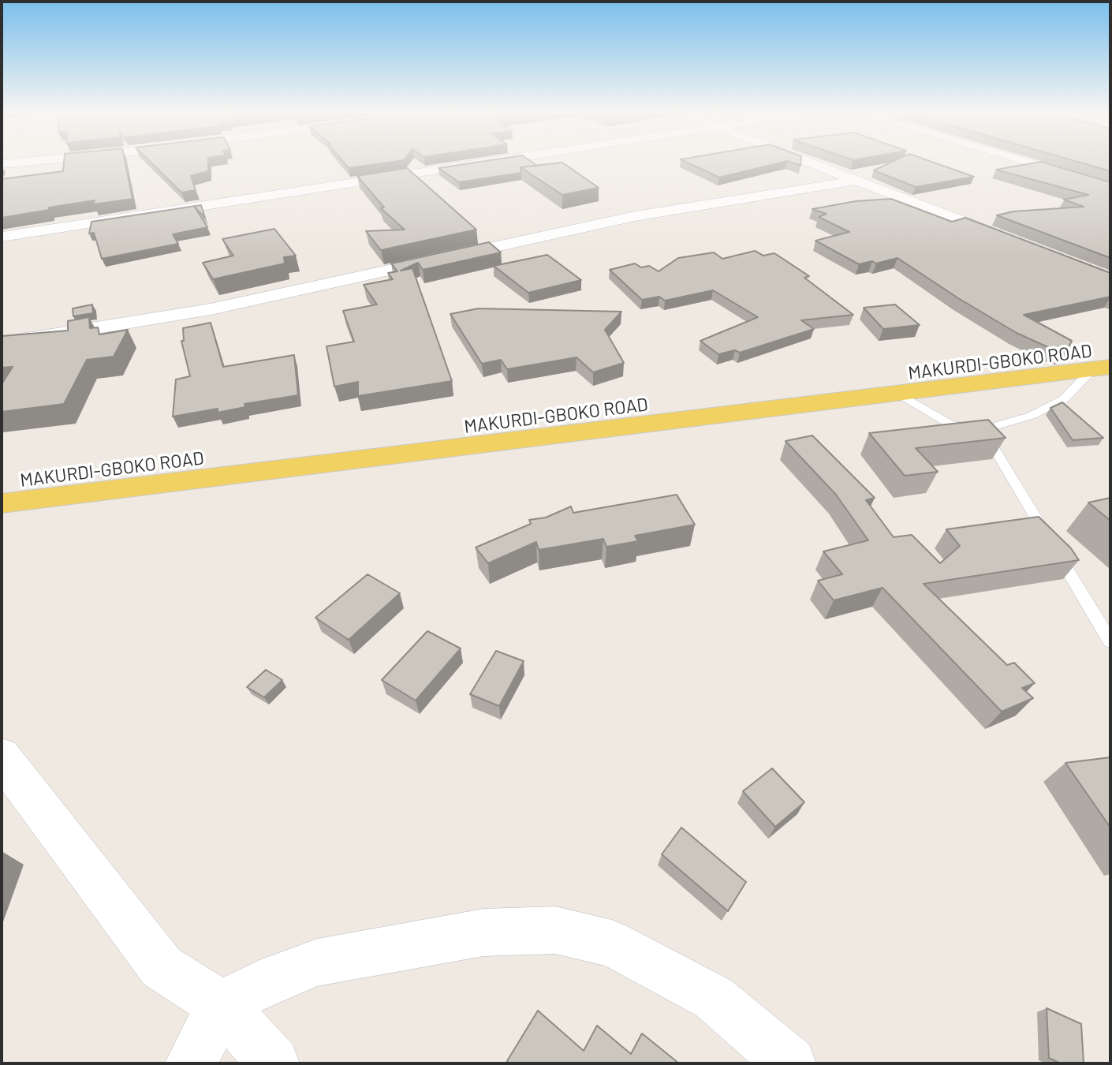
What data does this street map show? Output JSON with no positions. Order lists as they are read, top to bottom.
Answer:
{
  "streets": {
    "main road": ["MAKURDI-GBOKO ROAD"]
  }
}
